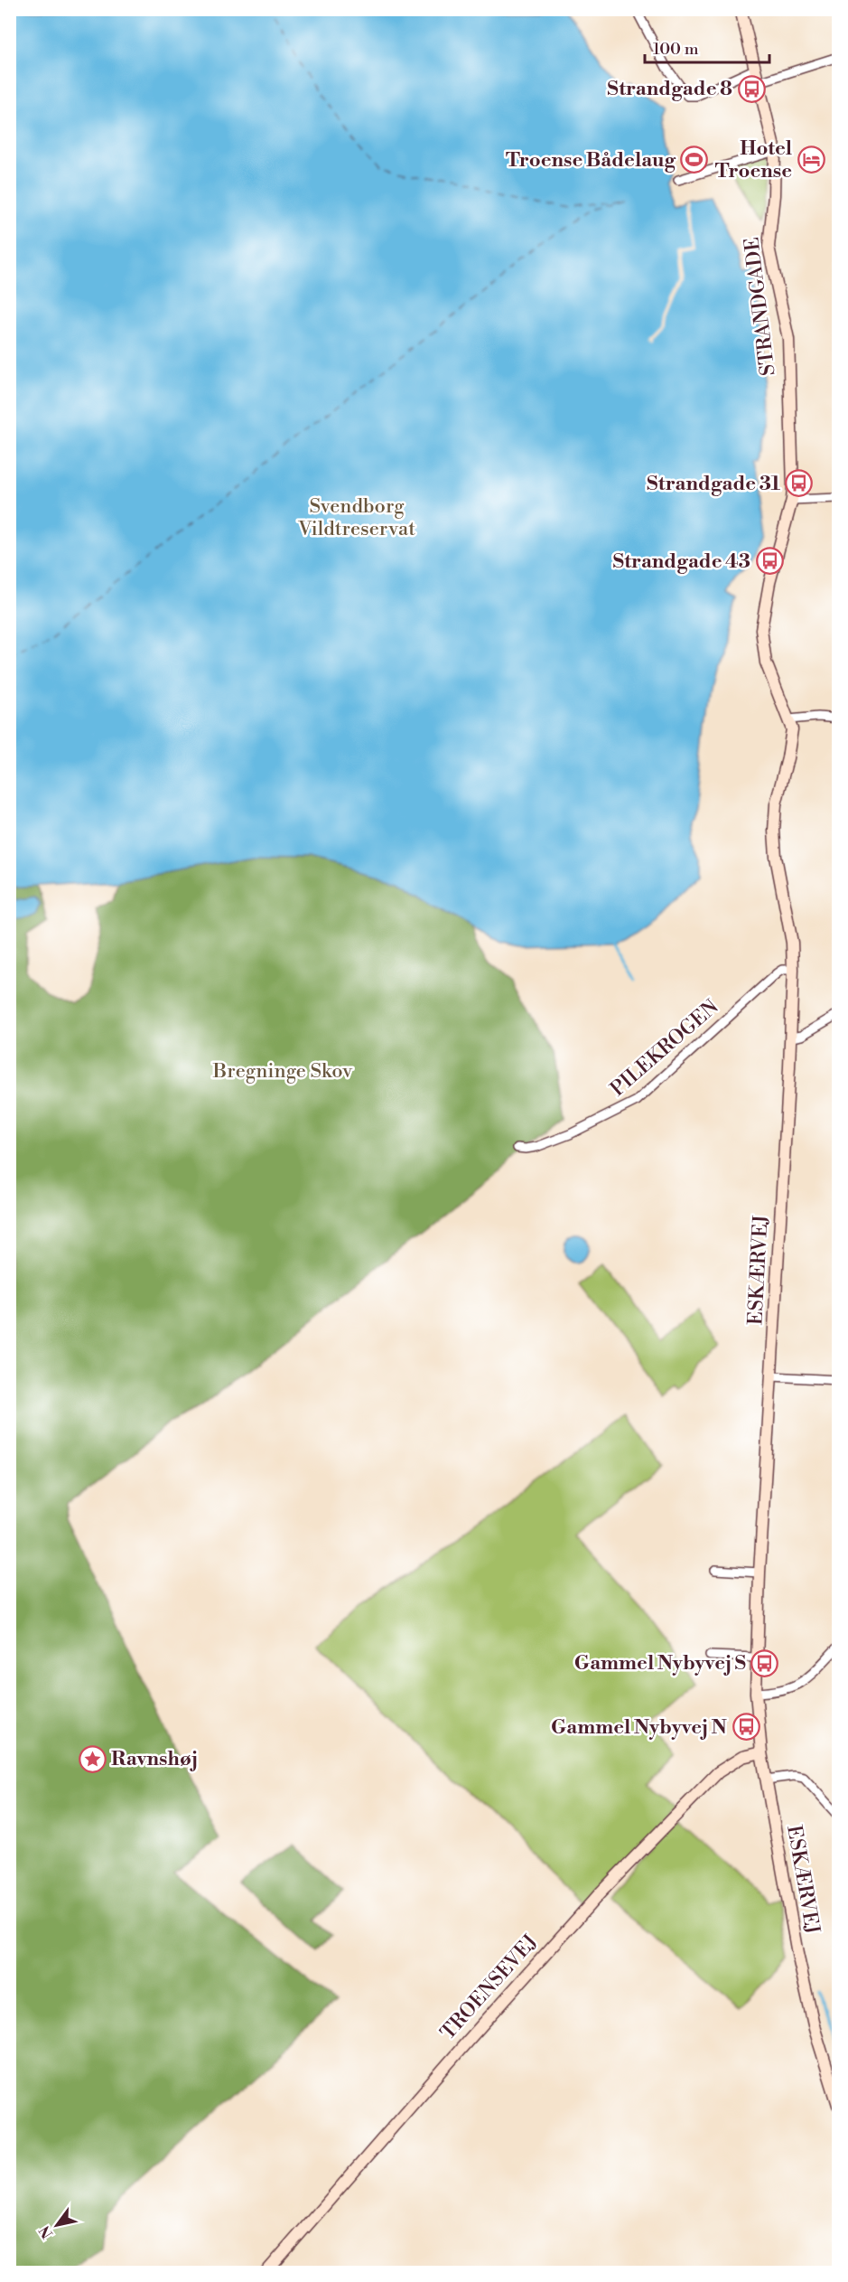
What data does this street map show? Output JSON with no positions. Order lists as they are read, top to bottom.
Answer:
{
  "streets": {
    "street": [
      "STRANDGADE",
      "PILEKROGEN",
      "ESKÆRVEJ",
      "TROENSEVEJ"
    ]
  },
  "crossings": [
    ["STRANDGADE", "PILEKROGEN"],
    ["STRANDGADE", "ESKÆRVEJ"],
    ["PILEKROGEN", "ESKÆRVEJ"],
    ["ESKÆRVEJ", "TROENSEVEJ"]
  ],
  "parks": ["Svendborg Vildtreservat", "Bregninge Skov"],
  "places": {
    "bus stop": [
      "Strandgade 8",
      "Strandgade 31",
      "Strandgade 43",
      "Gammel Nybyvej S",
      "Gammel Nybyvej N"
    ],
    "sports": ["Troense Bådelaug"],
    "hotel": ["Hotel Troense"],
    "place": ["Ravnshøj"]
  },
  "scale_bar": "100 m",
  "north": "bottom left"
}
